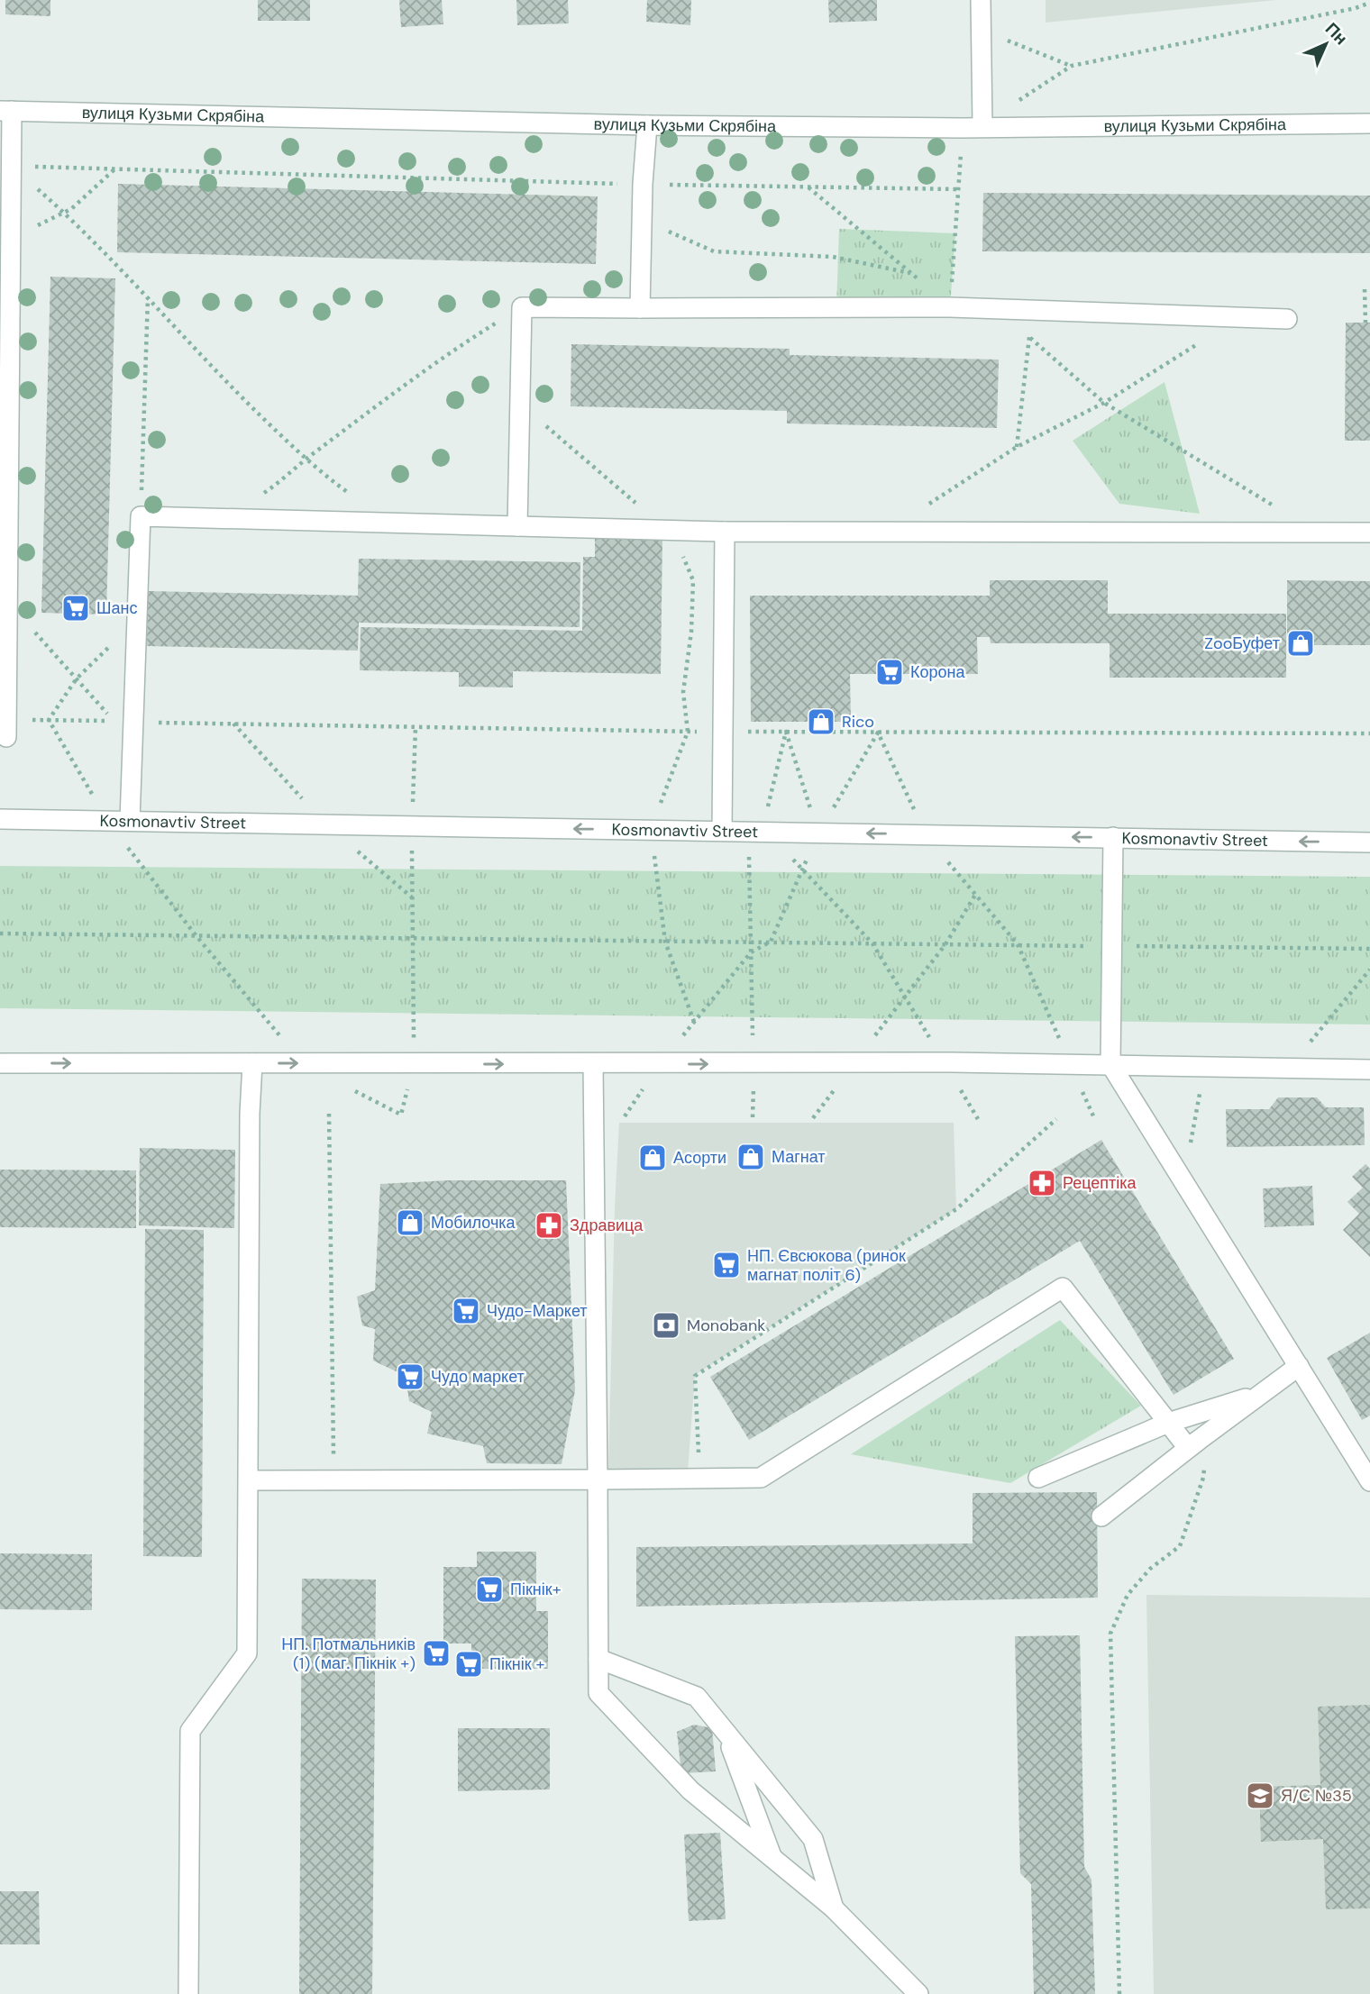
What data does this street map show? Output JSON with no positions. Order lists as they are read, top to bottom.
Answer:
{
  "streets": {
    "street": ["вулиця Кузьми Скрябіна", "Kosmonavtiv Street"]
  },
  "one_way": ["Kosmonavtiv Street"],
  "places": {
    "supermarket": [
      "Шанс",
      "Корона",
      "НП. Євсюкова (ринок магнат політ 6)",
      "Чудо-Маркет",
      "Чудо маркет",
      "Пікнік+",
      "НП. Потмальників (1) (маг. Пікнік +)",
      "Пікнік +"
    ],
    "shop": [
      "ZooБуфет",
      "Rico",
      "Магнат",
      "Асорти",
      "Мобилочка"
    ],
    "pharmacy": ["Рецептіка", "Здравица"],
    "bank": ["Monobank"],
    "school or university": ["Я/С №35"]
  },
  "north": "top right"
}
